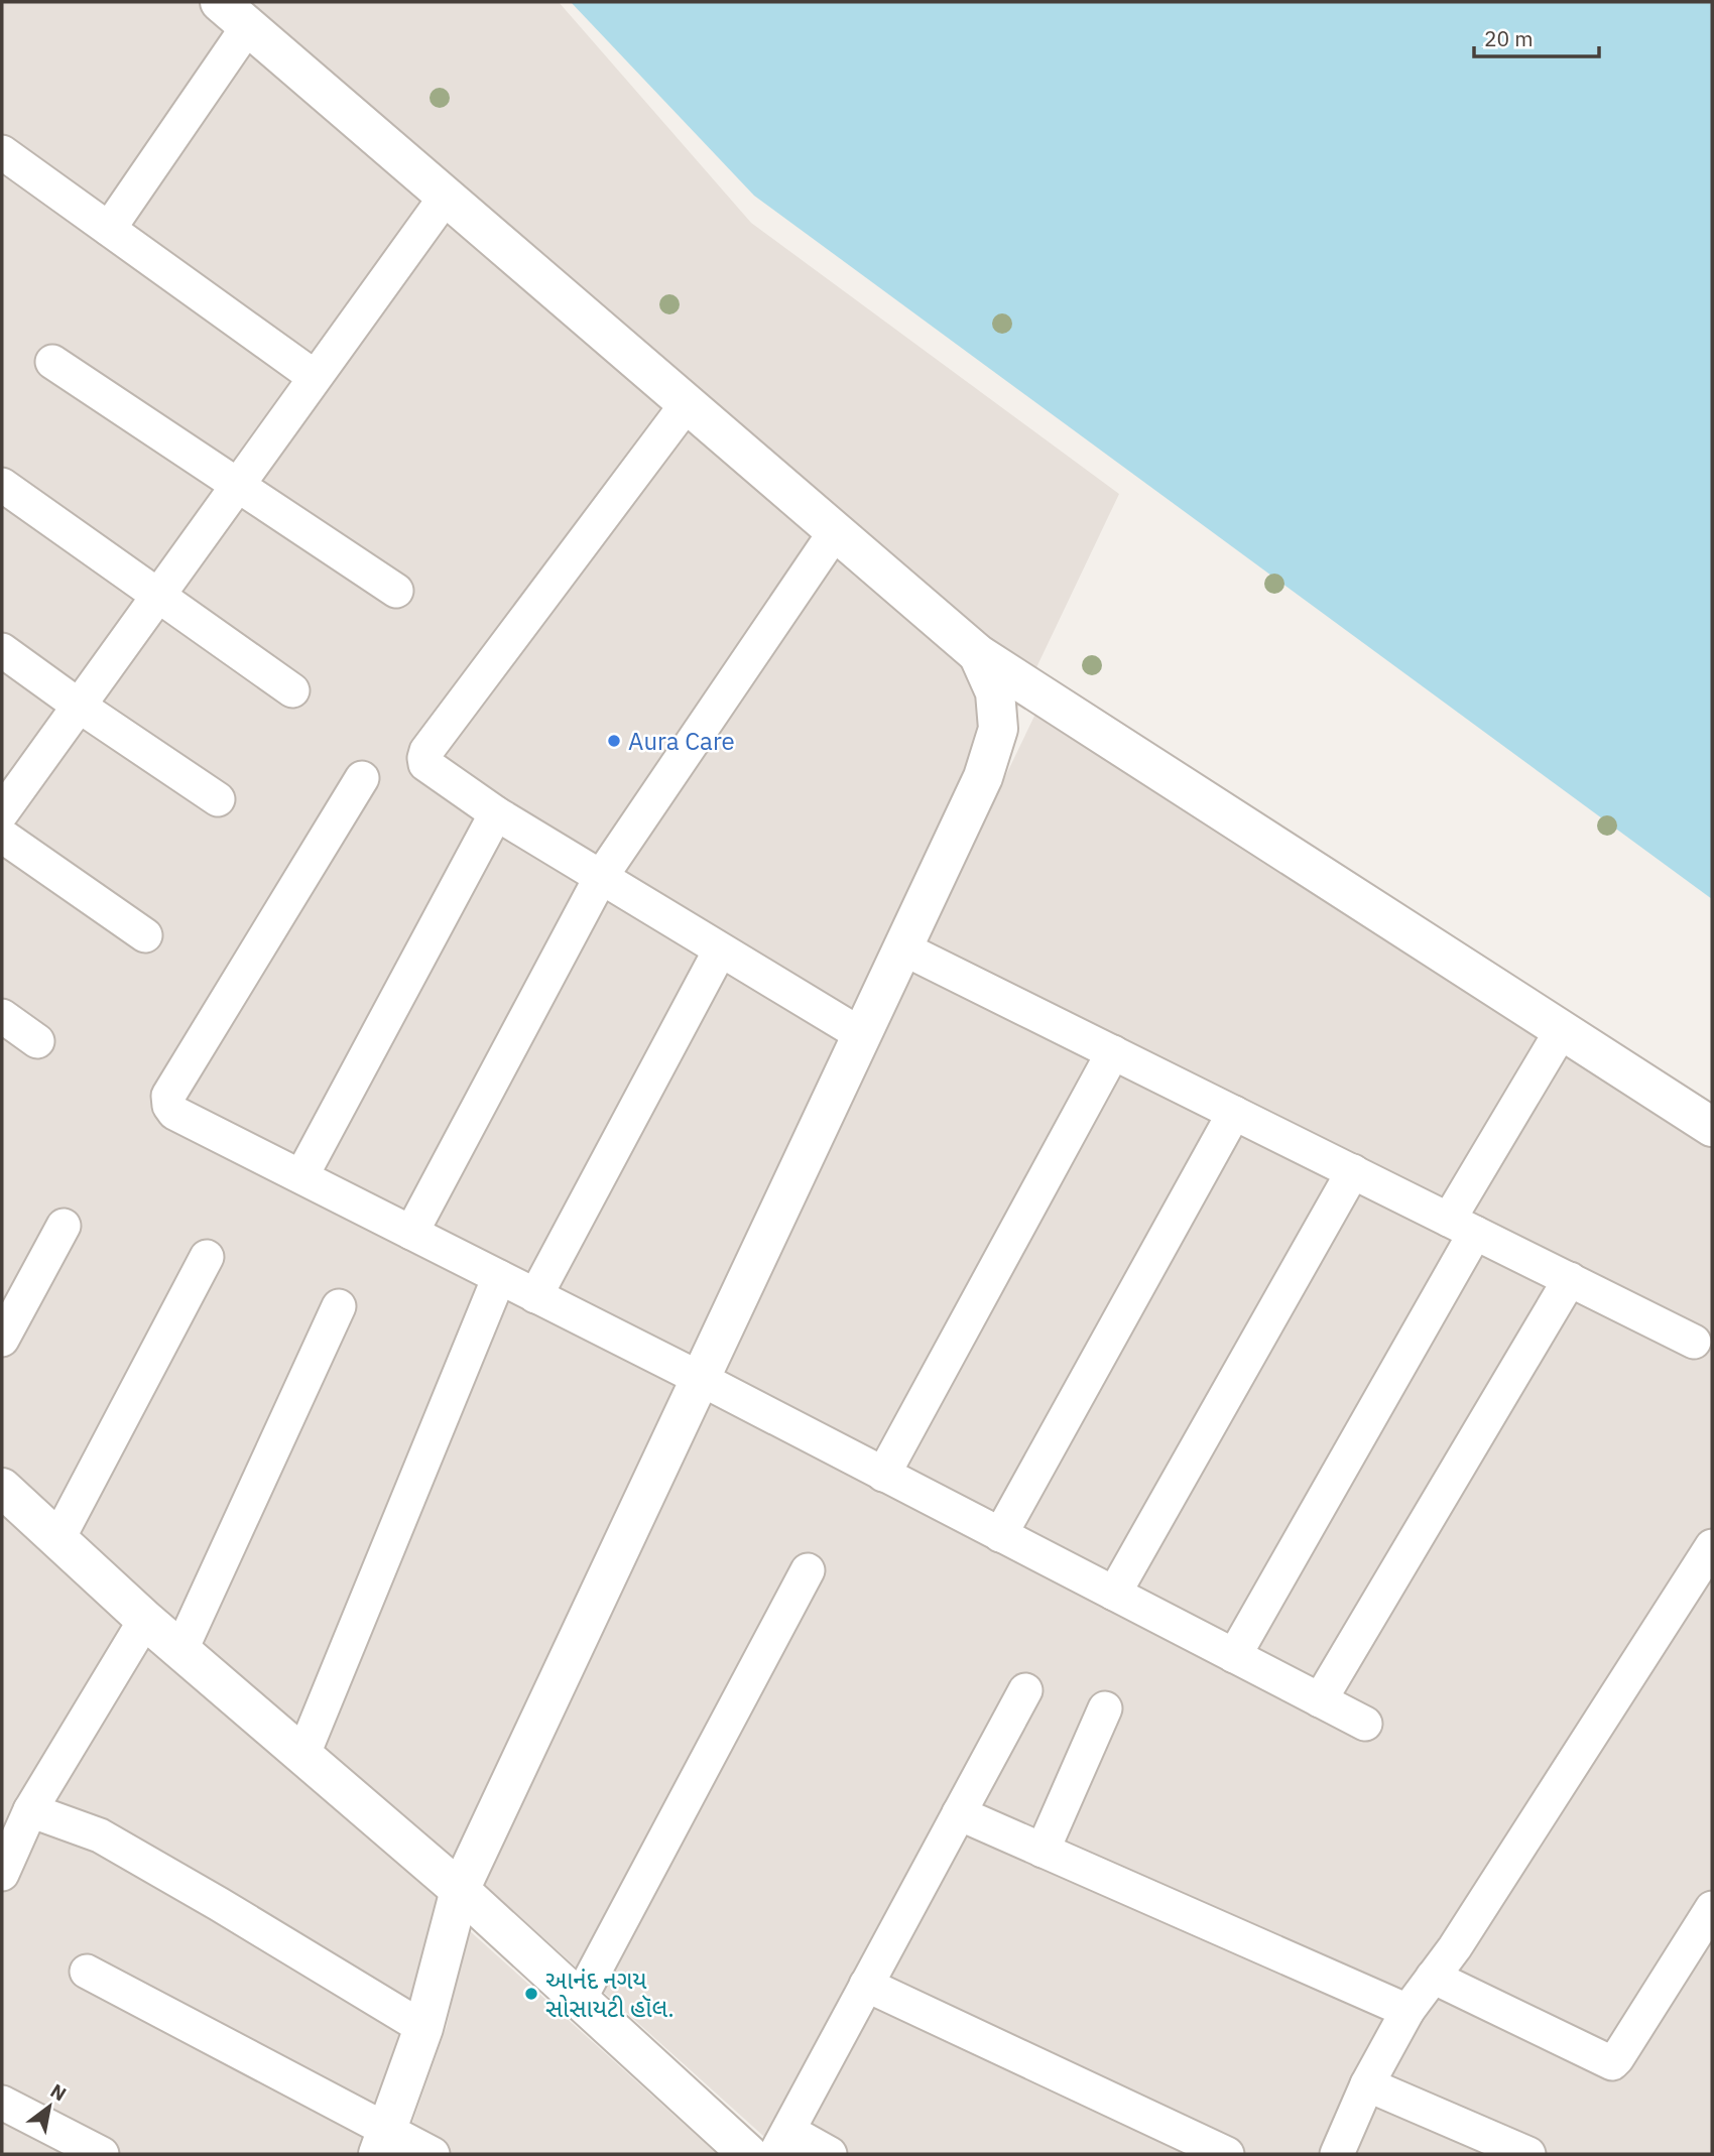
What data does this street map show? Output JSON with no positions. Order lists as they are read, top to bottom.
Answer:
{
  "places": ["Aura Care", "આનંદ નગય સોસાયટી હૉલ."],
  "scale_bar": "20 m",
  "north": "top right"
}
